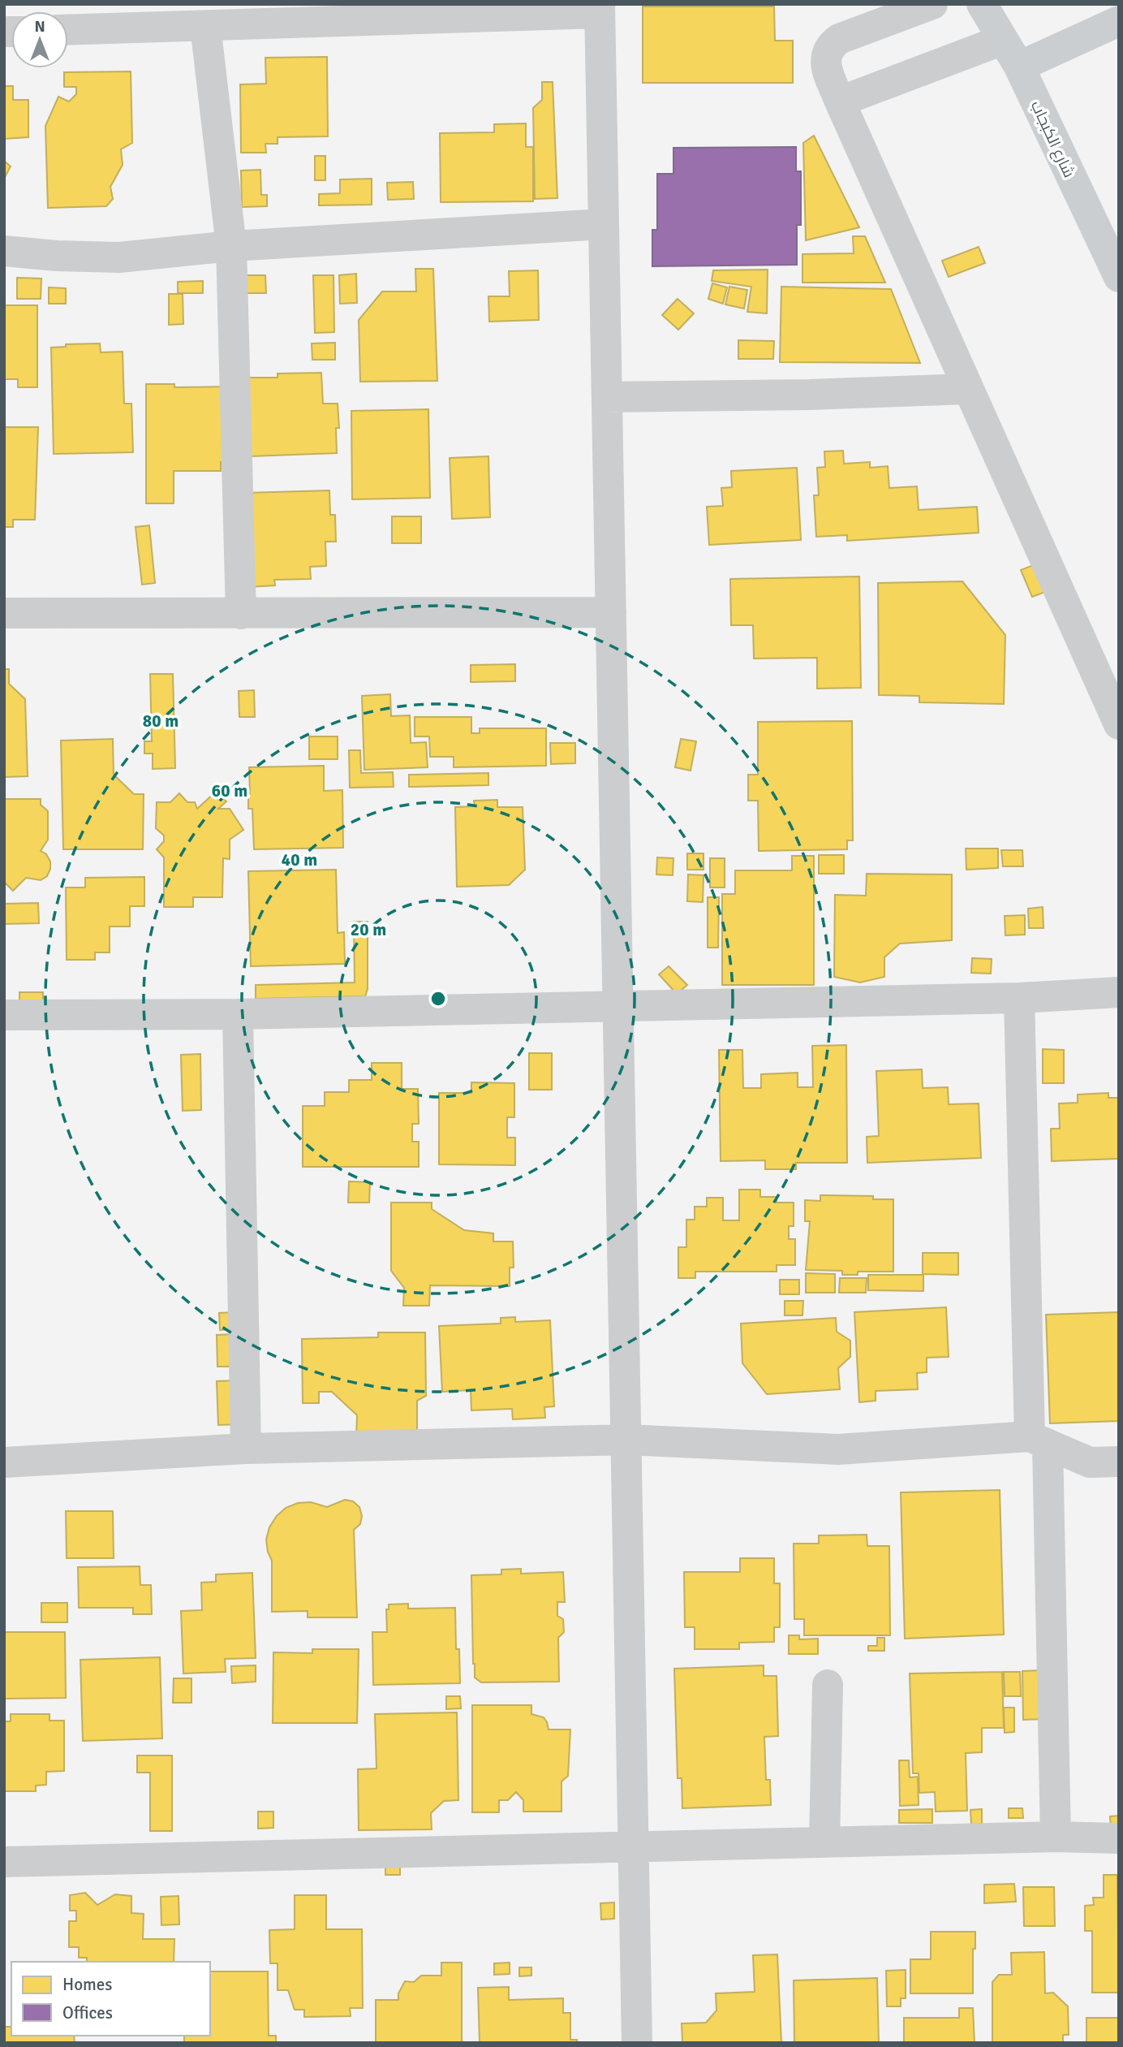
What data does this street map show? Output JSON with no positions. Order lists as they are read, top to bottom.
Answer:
{
  "streets": {
    "main road": ["شارع الكبجاب"]
  },
  "legend": ["Homes", "Offices"],
  "north": "top",
  "rings": [
    "80 m",
    "60 m",
    "40 m",
    "20 m"
  ]
}
